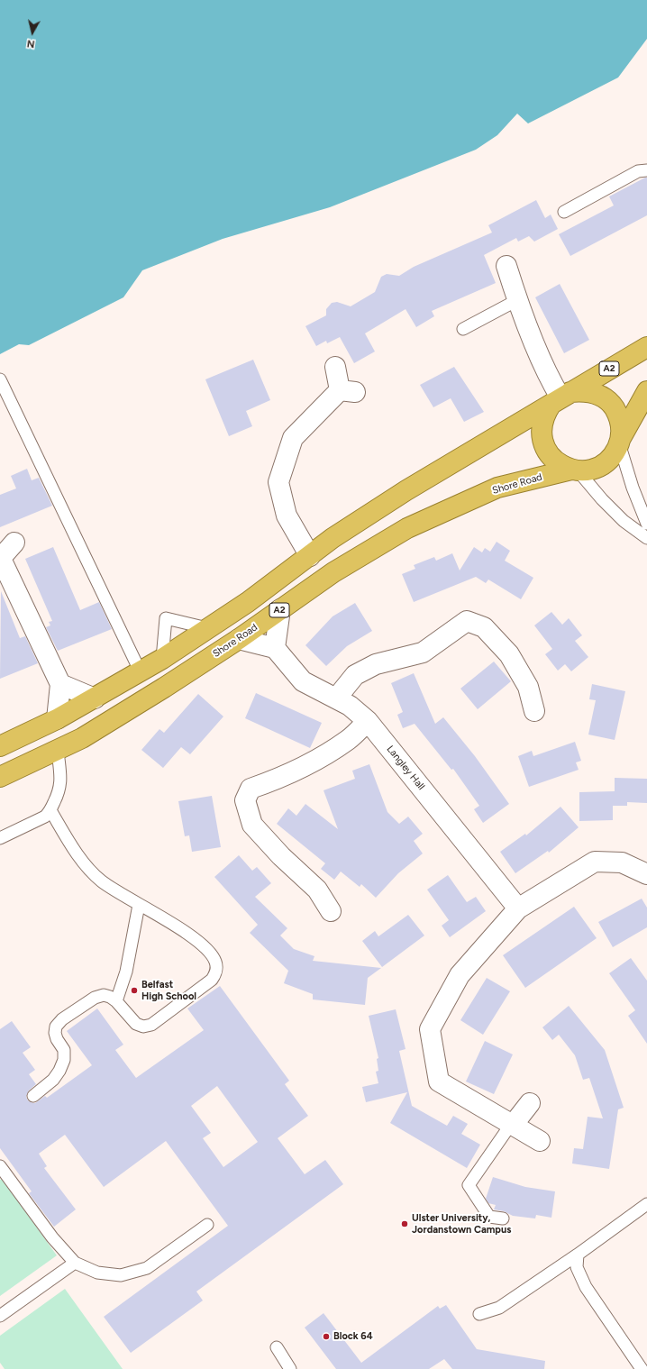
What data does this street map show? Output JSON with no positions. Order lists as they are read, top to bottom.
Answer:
{
  "streets": {
    "highway": ["A2", "Shore Road"],
    "street": ["Langley Hall"]
  },
  "crossings": [
    ["A2", "Shore Road"]
  ],
  "places": ["Belfast High School", "Ulster University, Jordanstown Campus", "Block 64"],
  "north": "bottom"
}
